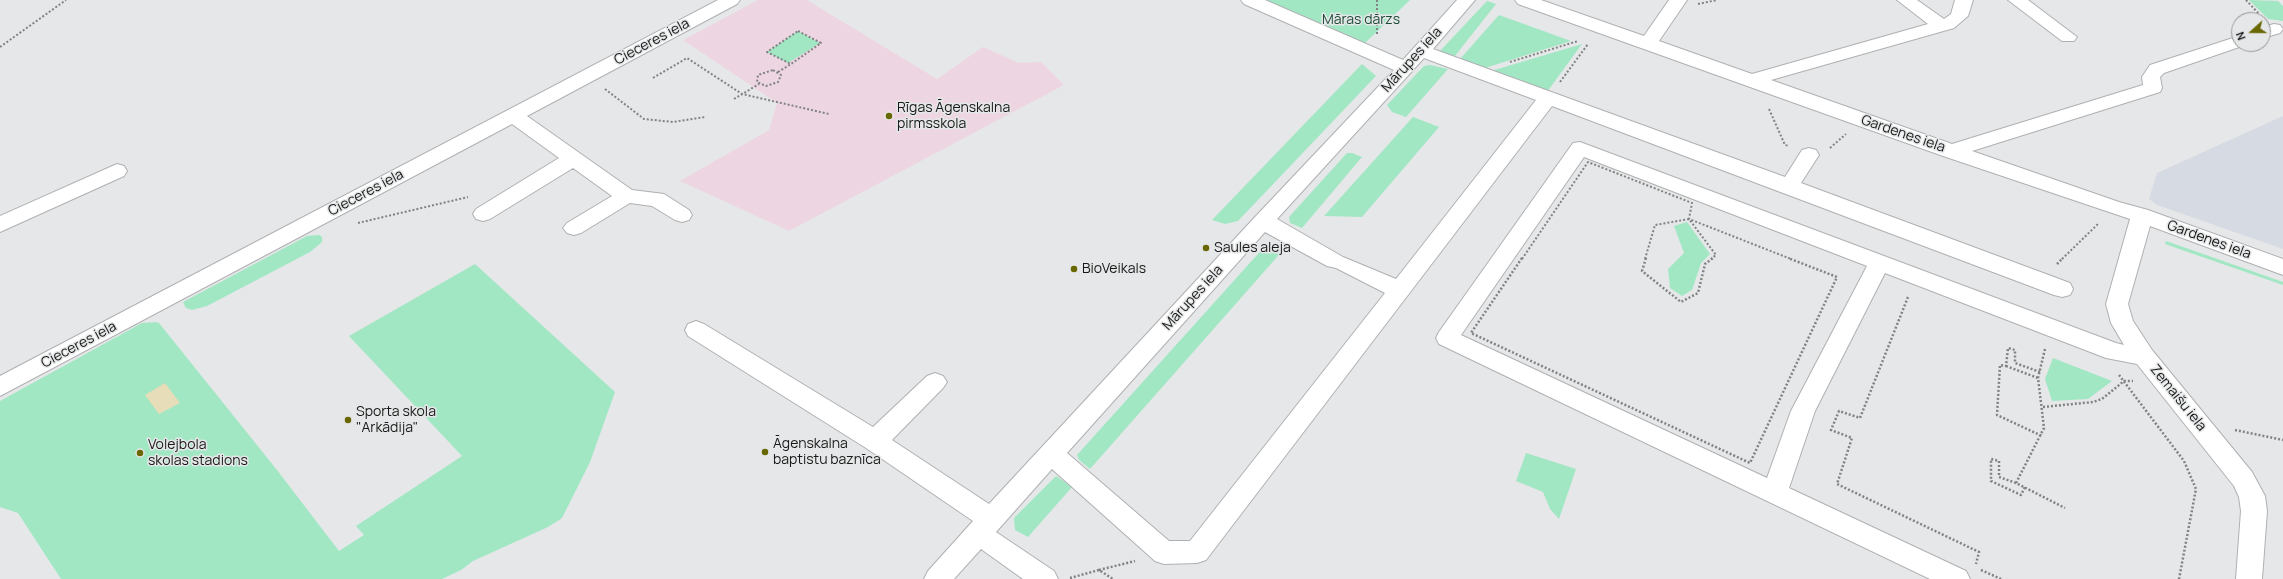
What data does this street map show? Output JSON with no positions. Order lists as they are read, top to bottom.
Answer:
{
  "streets": {
    "street": [
      "Cieceres iela",
      "Mārupes iela",
      "Gardenes iela",
      "Zemaišu iela"
    ]
  },
  "crossings": [
    ["Gardenes iela", "Zemaišu iela"]
  ],
  "parks": ["Māras dārzs"],
  "places": [
    "Rīgas Āgenskalna pirmsskola",
    "Saules aleja",
    "BioVeikals",
    "Sporta skola \"Arkādija\"",
    "Āgenskalna baptistu baznīca",
    "Volejbola skolas stadions"
  ],
  "north": "left"
}
